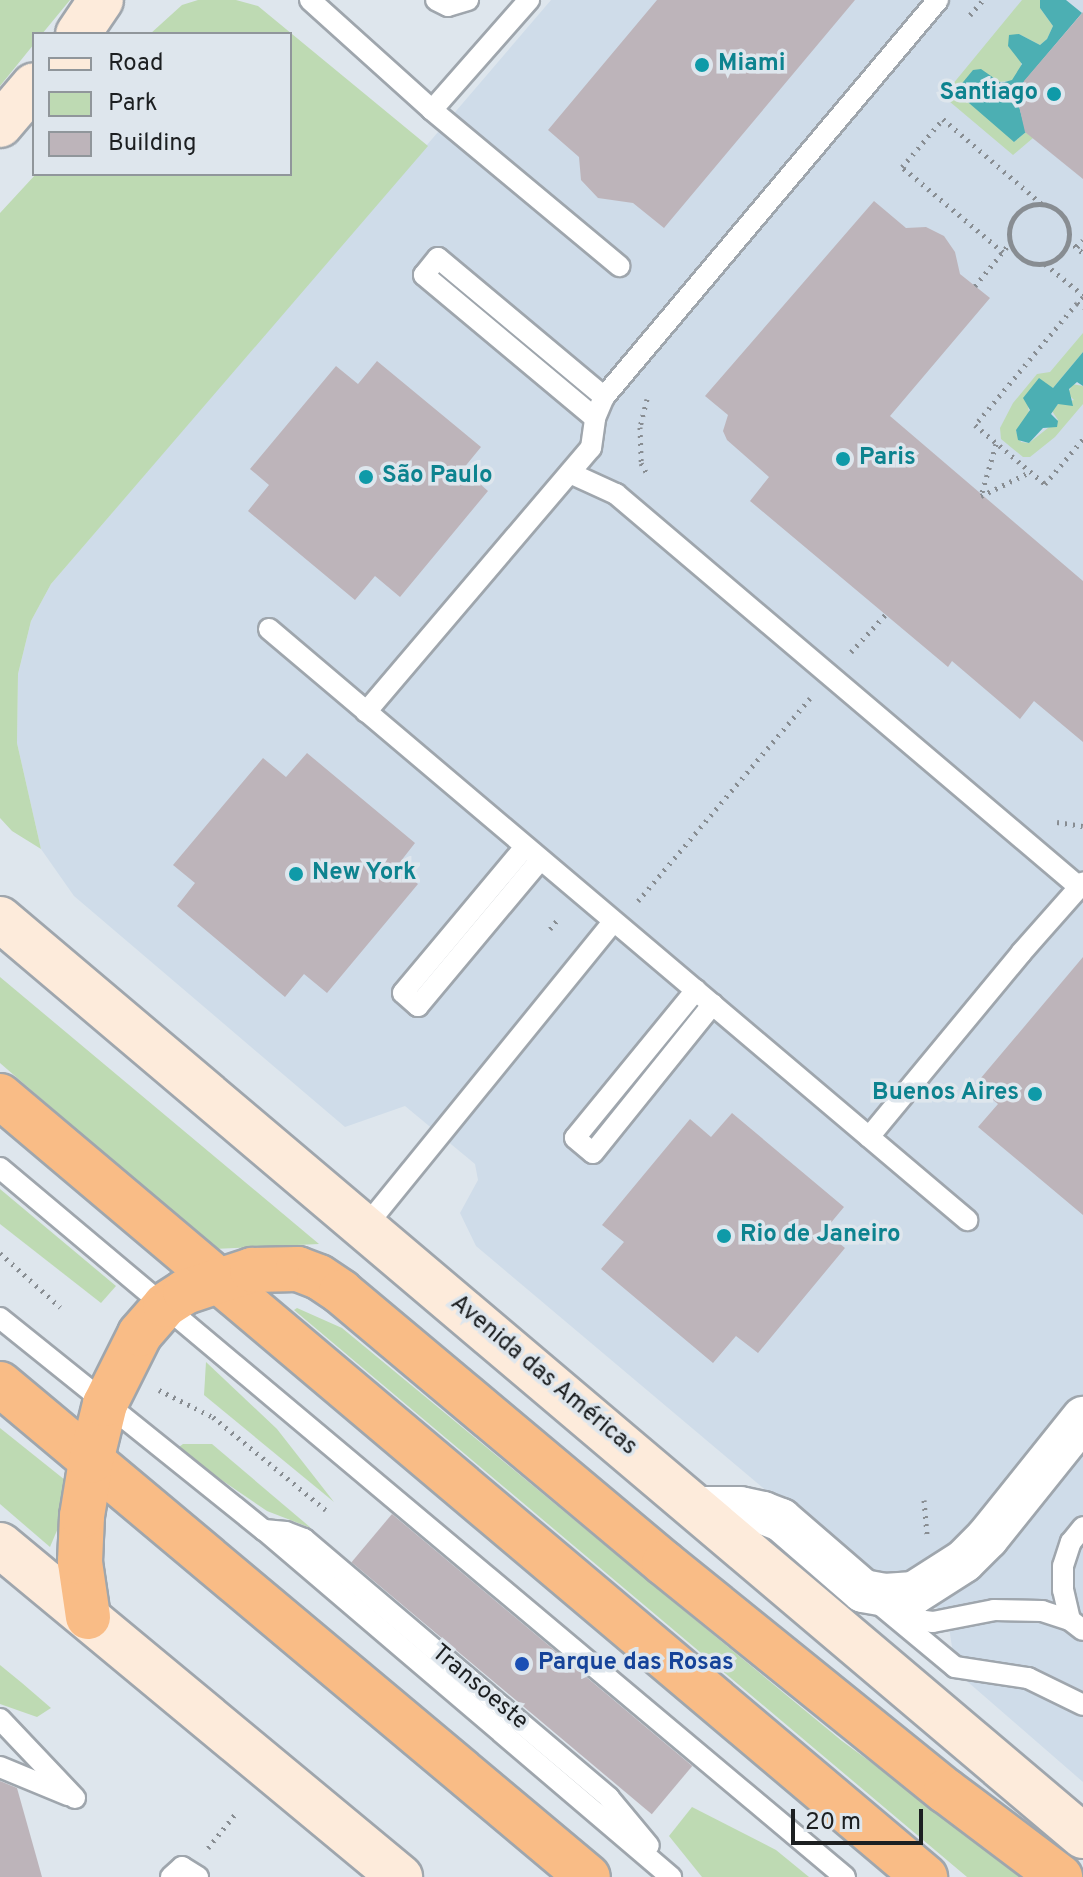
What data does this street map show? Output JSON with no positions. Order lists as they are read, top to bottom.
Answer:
{
  "streets": {
    "main road": ["Avenida das Américas"],
    "lane": ["Transoeste"]
  },
  "places": [
    "Miami",
    "Santiago",
    "Paris",
    "São Paulo",
    "New York",
    "Buenos Aires",
    "Rio de Janeiro",
    "Parque das Rosas"
  ],
  "legend": ["Road", "Park", "Building"],
  "scale_bar": "20 m"
}
